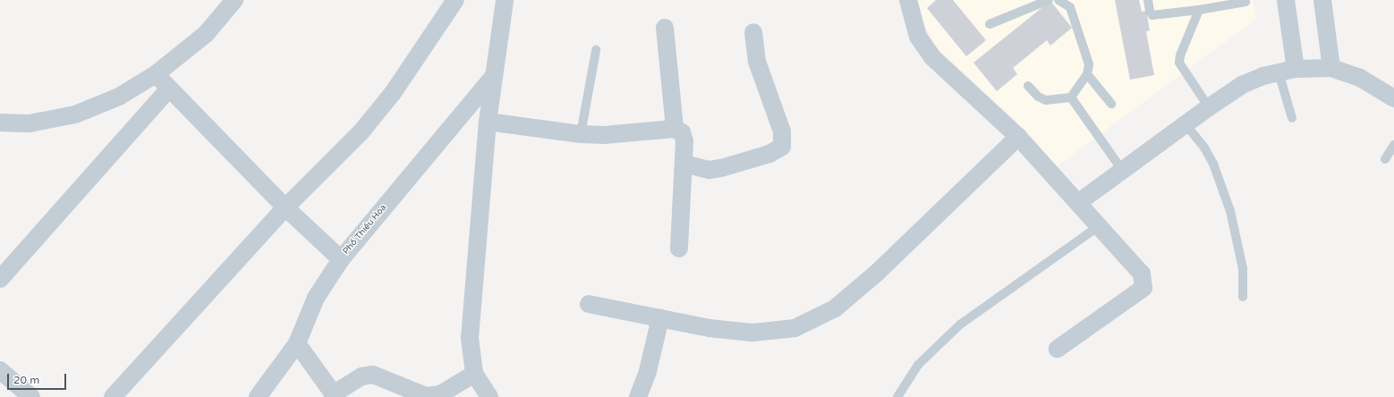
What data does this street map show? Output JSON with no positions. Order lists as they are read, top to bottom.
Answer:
{
  "streets": {
    "street": ["Phố Thiều Hoa"]
  },
  "scale_bar": "20 m"
}
